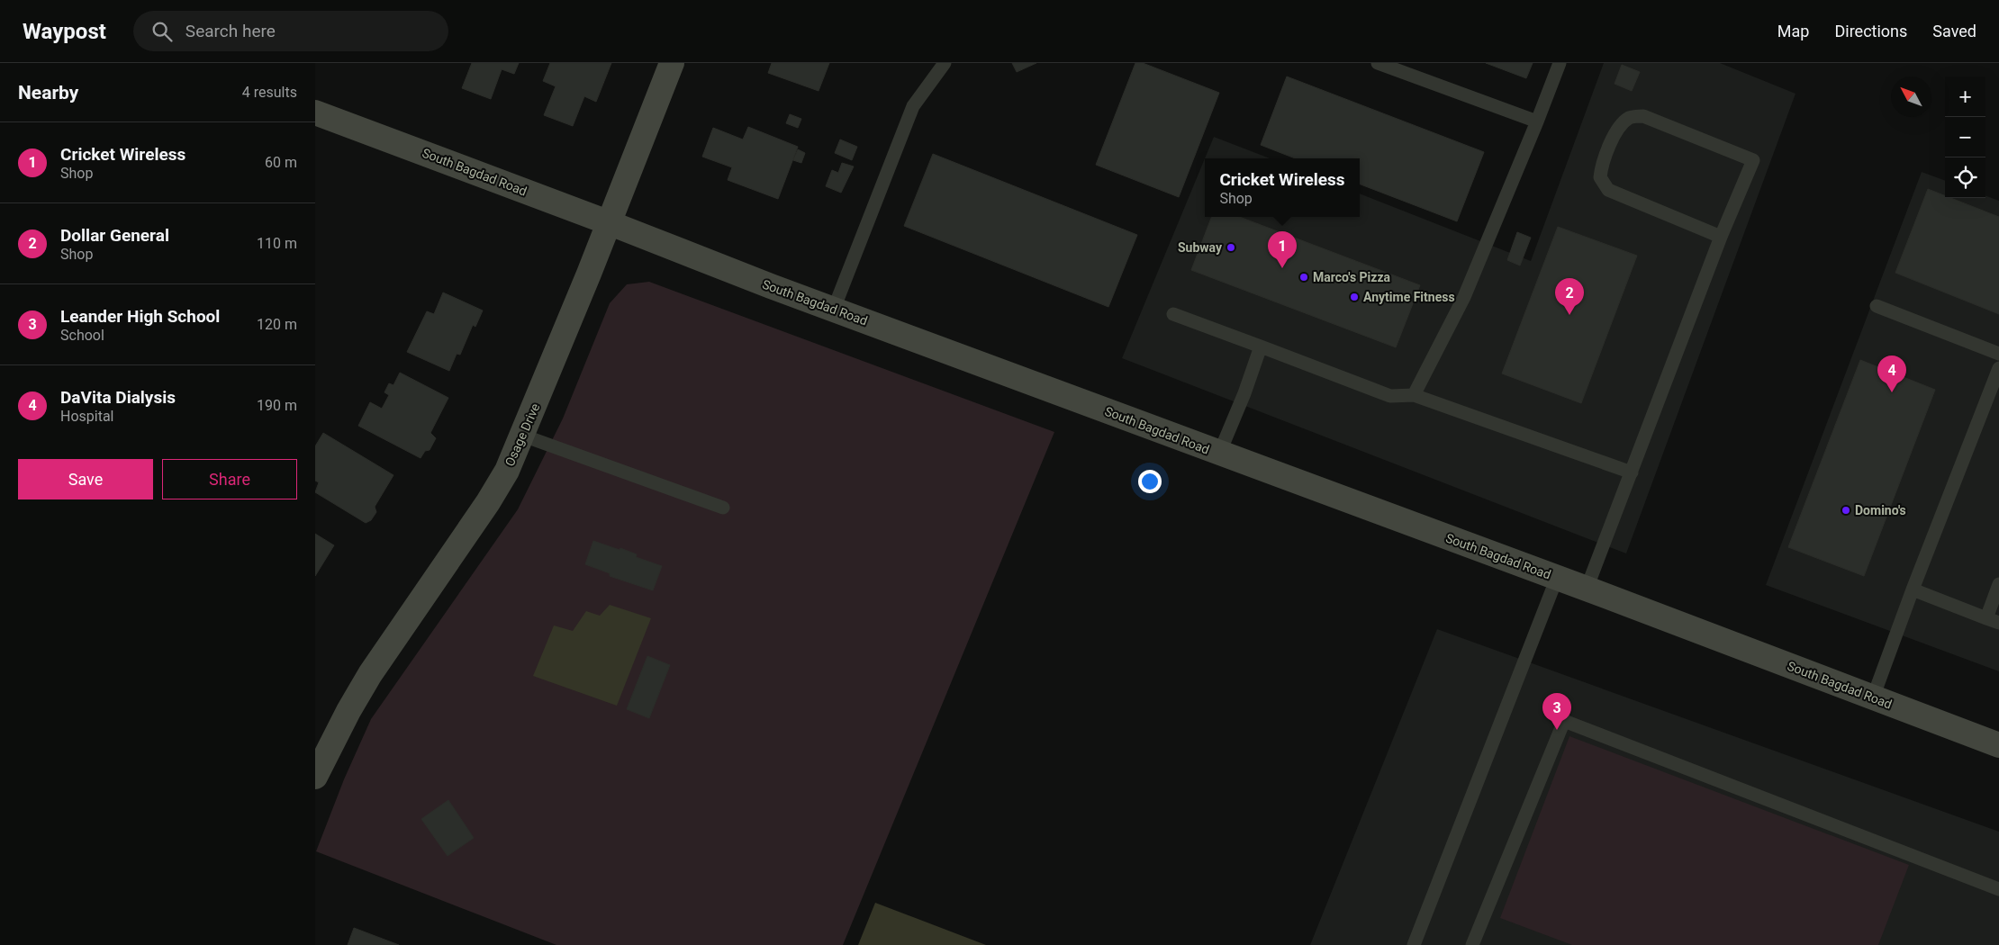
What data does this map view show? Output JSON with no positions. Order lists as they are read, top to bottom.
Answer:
{
  "streets": {
    "main road": ["South Bagdad Road", "Osage Drive"]
  },
  "crossings": [
    ["South Bagdad Road", "Osage Drive"]
  ],
  "places": [
    "Subway",
    "Marco's Pizza",
    "Anytime Fitness",
    "Domino's"
  ],
  "north": "top left",
  "page": {
    "header": "Waypost",
    "search": "Search here",
    "nav": ["Map", "Directions", "Saved"],
    "heading": ["Nearby", "4 results"],
    "map_buttons": ["+", "−"],
    "list": [
      {
        "mark": "1",
        "name": "Cricket Wireless",
        "note": "Shop",
        "value": "60 m"
      },
      {
        "mark": "2",
        "name": "Dollar General",
        "note": "Shop",
        "value": "110 m"
      },
      {
        "mark": "3",
        "name": "Leander High School",
        "note": "School",
        "value": "120 m"
      },
      {
        "mark": "4",
        "name": "DaVita Dialysis",
        "note": "Hospital",
        "value": "190 m"
      }
    ],
    "popup": ["Cricket Wireless", "Shop"],
    "pins": [
      "1",
      "2",
      "4",
      "3"
    ],
    "buttons": ["Save", "Share"]
  }
}
